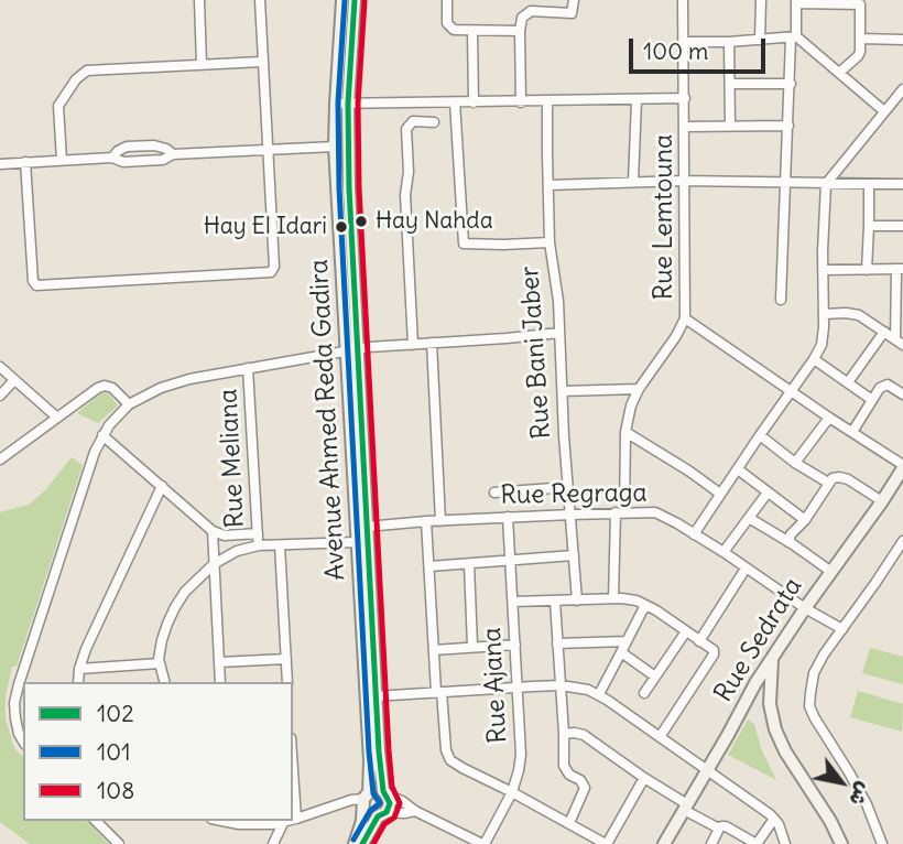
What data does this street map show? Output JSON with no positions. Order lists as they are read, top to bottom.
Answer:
{
  "streets": {
    "main road": ["Avenue Ahmed Reda Gadira", "Rue Sedrata"],
    "street": [
      "Rue Lemtouna",
      "Rue Bani Jaber",
      "Rue Meliana",
      "Rue Regraga",
      "Rue Ajana"
    ]
  },
  "crossings": [
    ["Rue Lemtouna", "Rue Regraga"],
    ["Rue Bani Jaber", "Rue Regraga"],
    ["Avenue Ahmed Reda Gadira", "Rue Regraga"],
    ["Rue Regraga", "Rue Sedrata"],
    ["Rue Regraga", "Rue Ajana"]
  ],
  "places": ["Hay Nahda", "Hay El Idari"],
  "lines": ["transit line 102", "transit line 101", "transit line 108"],
  "legend": ["102", "101", "108"],
  "scale_bar": "100 m",
  "north": "bottom right"
}
